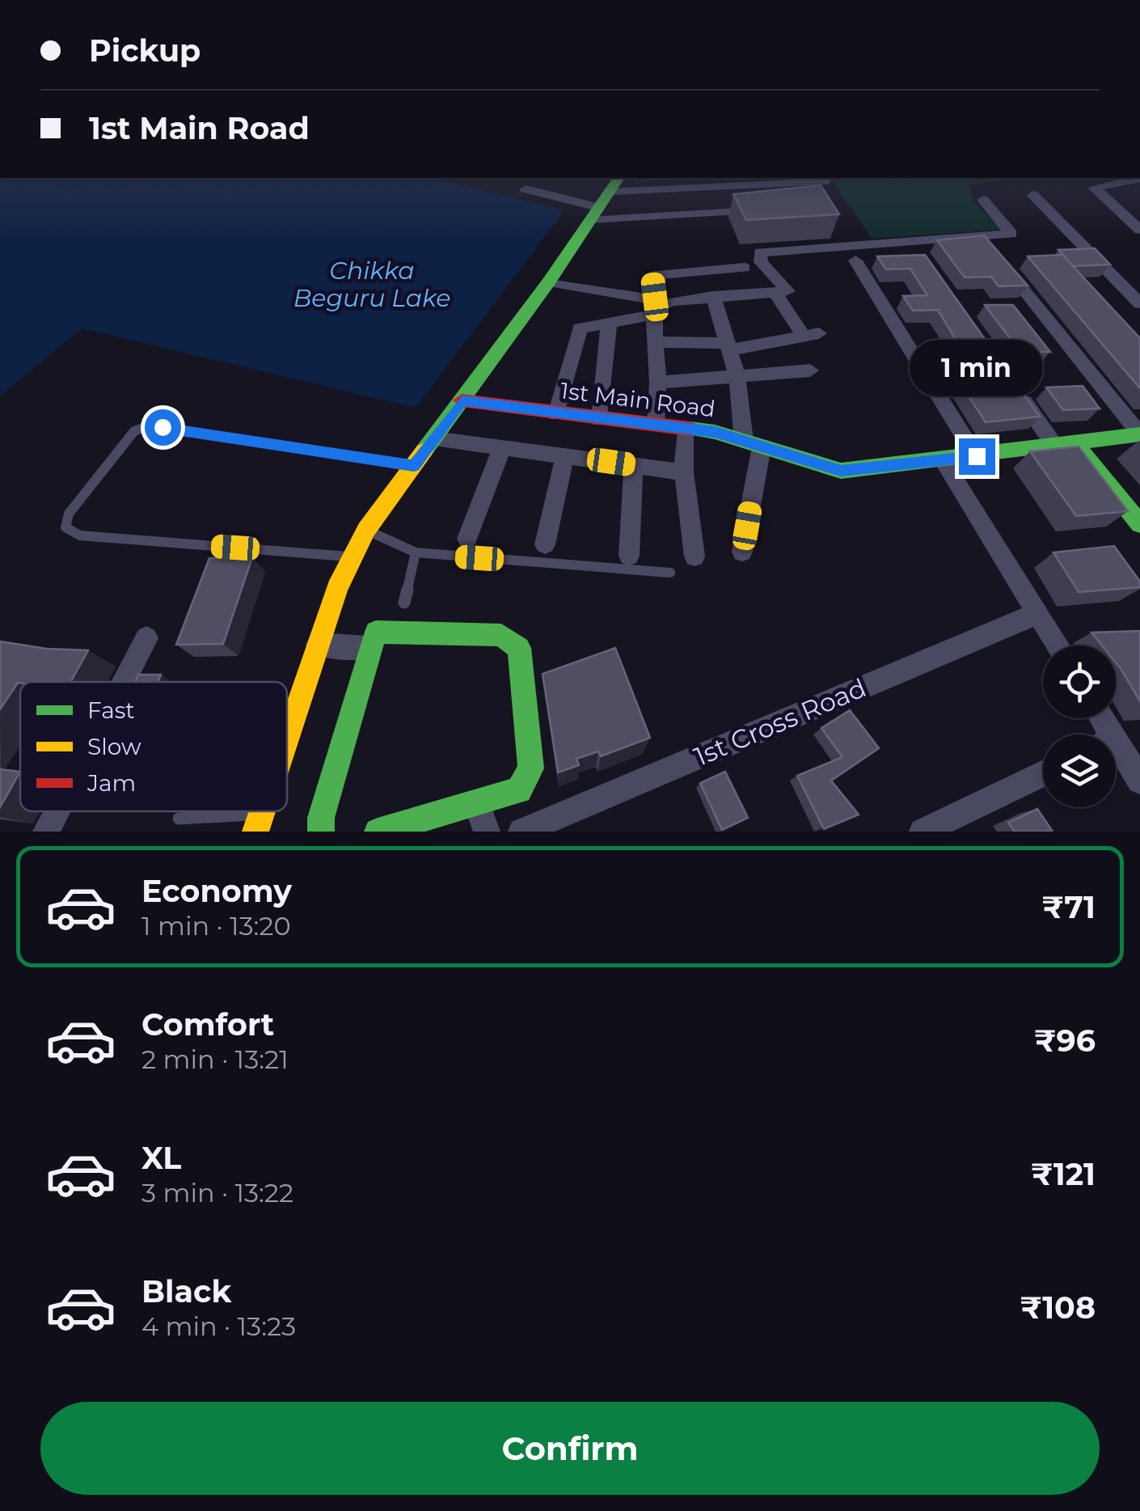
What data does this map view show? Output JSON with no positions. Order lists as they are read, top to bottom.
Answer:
{
  "streets": {
    "street": ["1st Main Road", "1st Cross Road"]
  },
  "water": ["Chikka Beguru Lake"],
  "legend": ["Fast", "Slow", "Jam"],
  "page": {
    "banner": ["Pickup", "1st Main Road"],
    "bubble": "1 min",
    "list": [
      {
        "name": "Economy",
        "note": "1 min · 13:20",
        "value": "₹71"
      },
      {
        "name": "Comfort",
        "note": "2 min · 13:21",
        "value": "₹96"
      },
      {
        "name": "XL",
        "note": "3 min · 13:22",
        "value": "₹121"
      },
      {
        "name": "Black",
        "note": "4 min · 13:23",
        "value": "₹108"
      }
    ],
    "buttons": "Confirm"
  }
}
